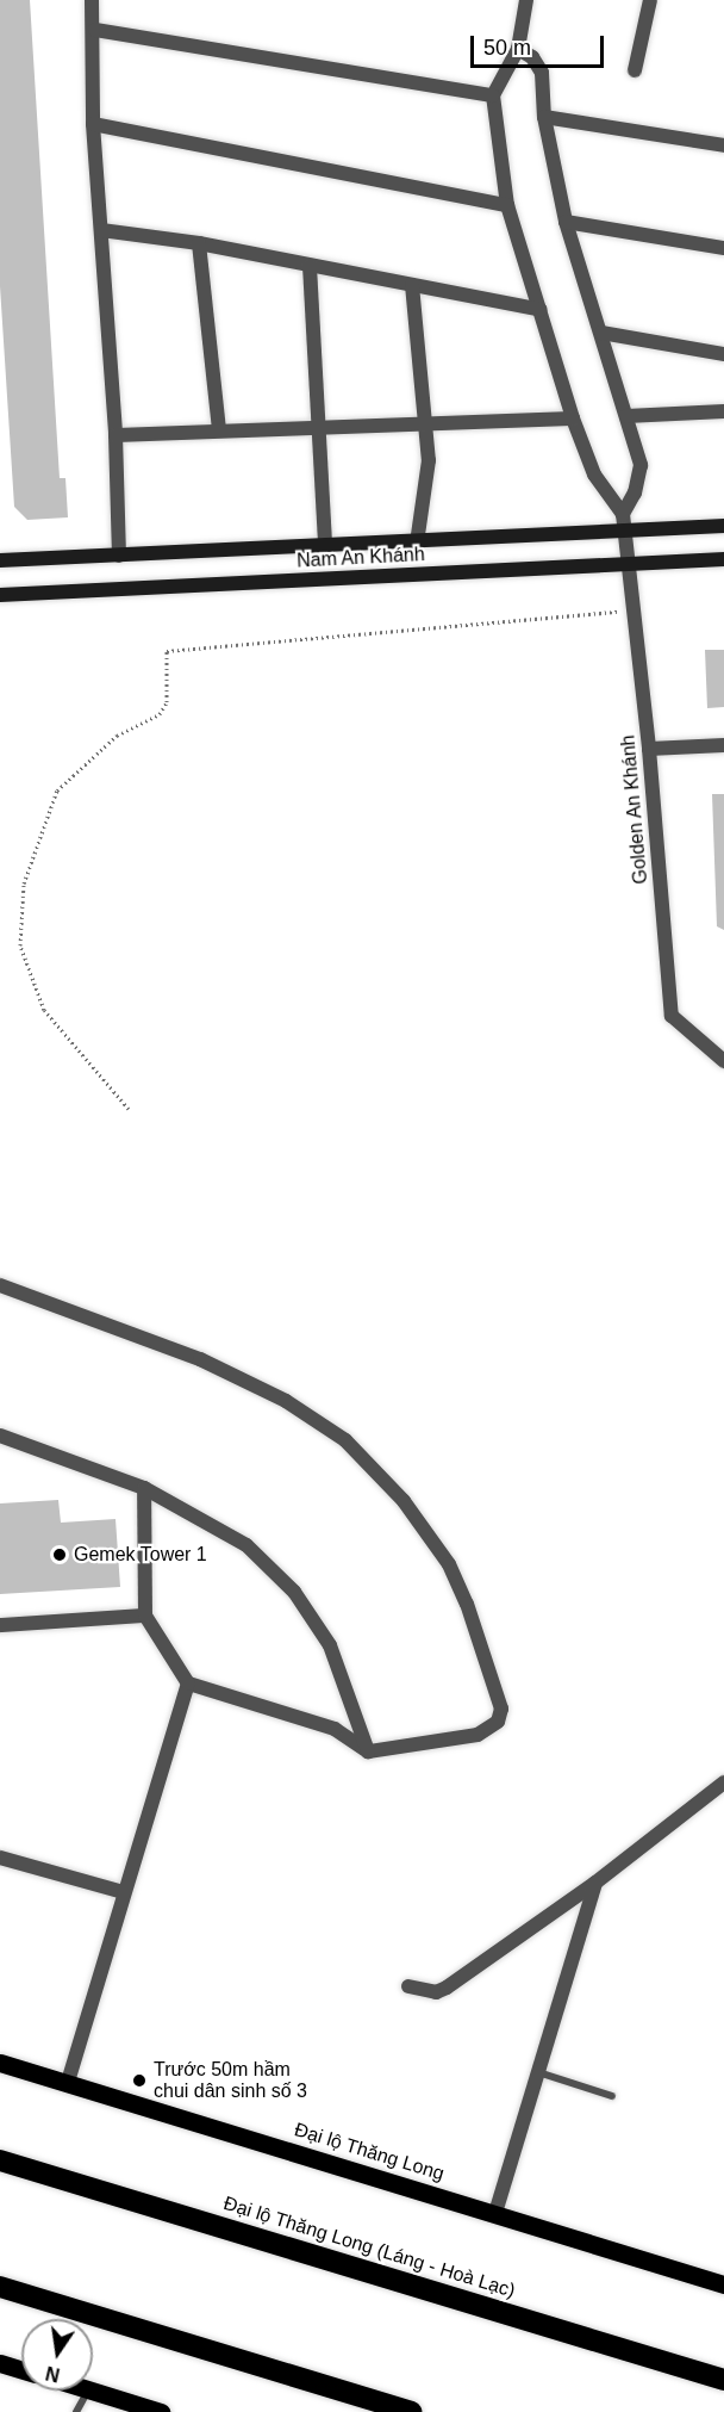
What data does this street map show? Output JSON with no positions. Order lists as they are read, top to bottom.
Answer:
{
  "streets": {
    "highway": ["Đại lộ Thăng Long (Láng - Hoà Lạc)"],
    "main road": ["Đại lộ Thăng Long"],
    "street": ["Nam An Khánh", "Golden An Khánh"]
  },
  "crossings": [
    ["Nam An Khánh", "Golden An Khánh"]
  ],
  "places": ["Gemek Tower 1", "Trước 50m hầm chui dân sinh số 3"],
  "scale_bar": "50 m",
  "north": "bottom"
}
